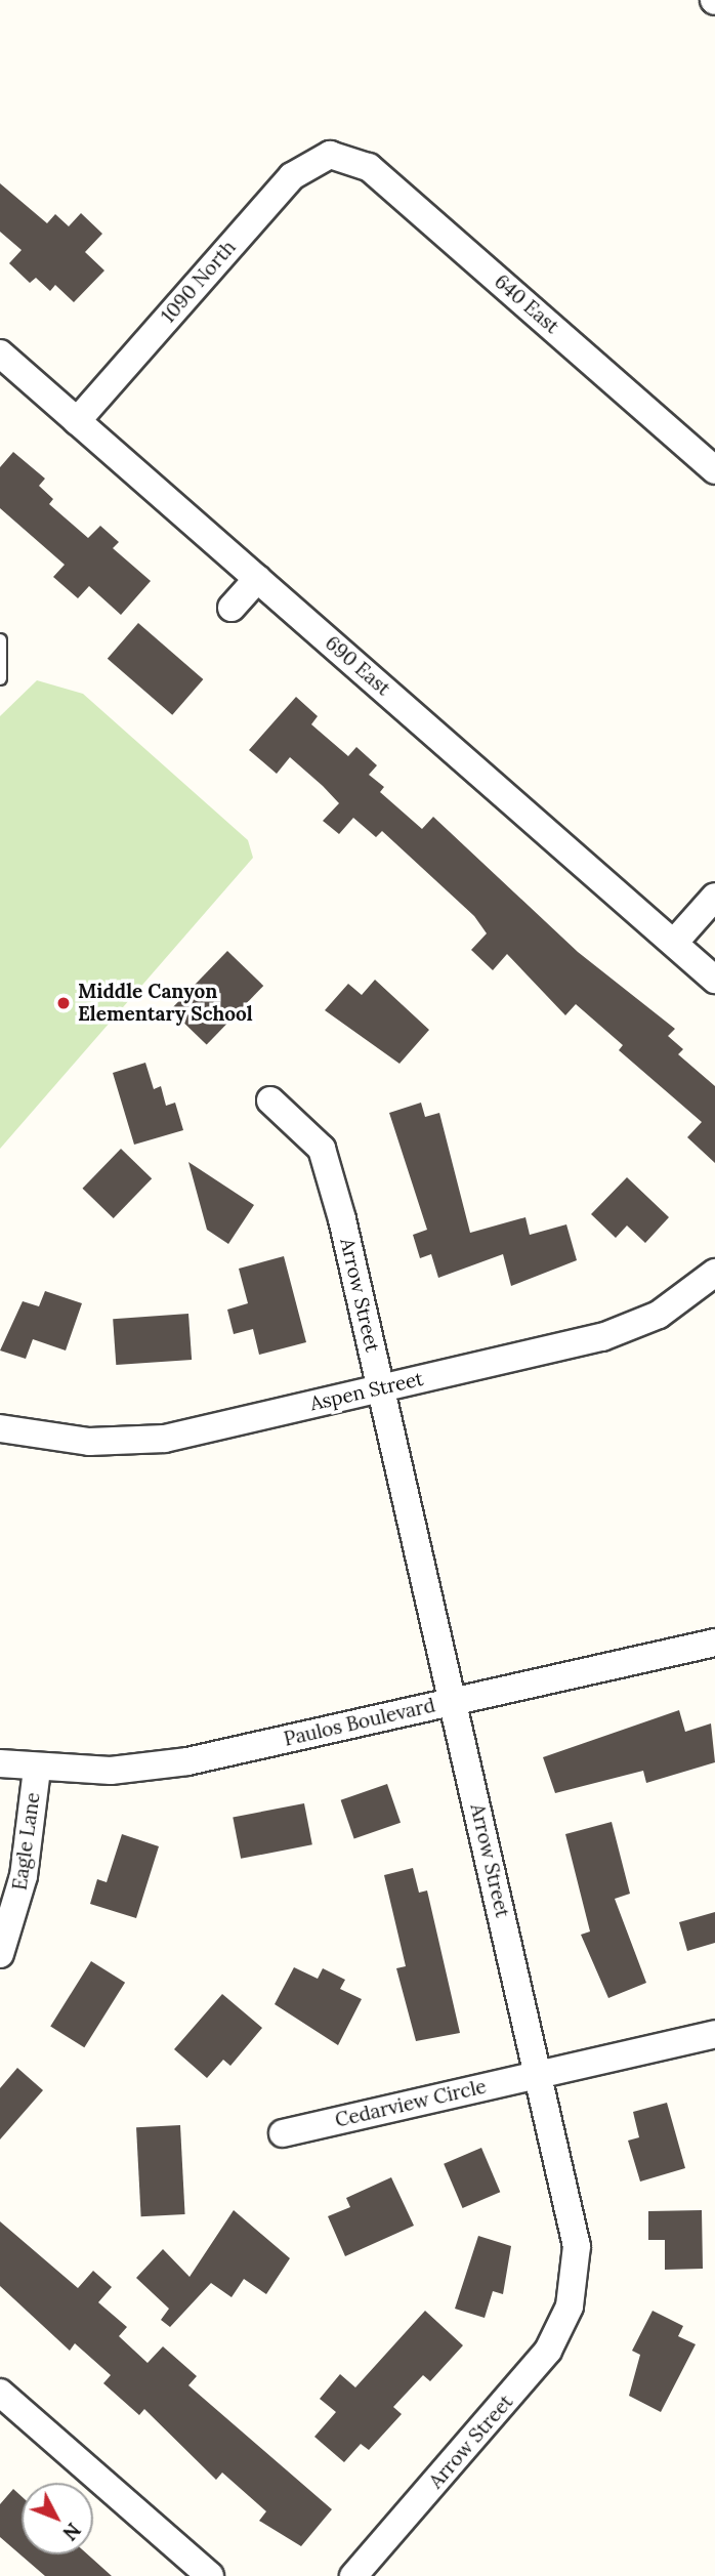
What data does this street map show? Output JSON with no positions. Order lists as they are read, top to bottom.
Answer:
{
  "streets": {
    "street": [
      "1090 North",
      "640 East",
      "690 East",
      "Arrow Street",
      "Aspen Street",
      "Paulos Boulevard",
      "Eagle Lane",
      "Cedarview Circle"
    ]
  },
  "crossings": [
    ["1090 North", "640 East"],
    ["1090 North", "690 East"],
    ["Arrow Street", "Aspen Street"],
    ["Arrow Street", "Paulos Boulevard"],
    ["Arrow Street", "Cedarview Circle"],
    ["Paulos Boulevard", "Eagle Lane"]
  ],
  "places": ["Middle Canyon Elementary School"],
  "north": "bottom right"
}
